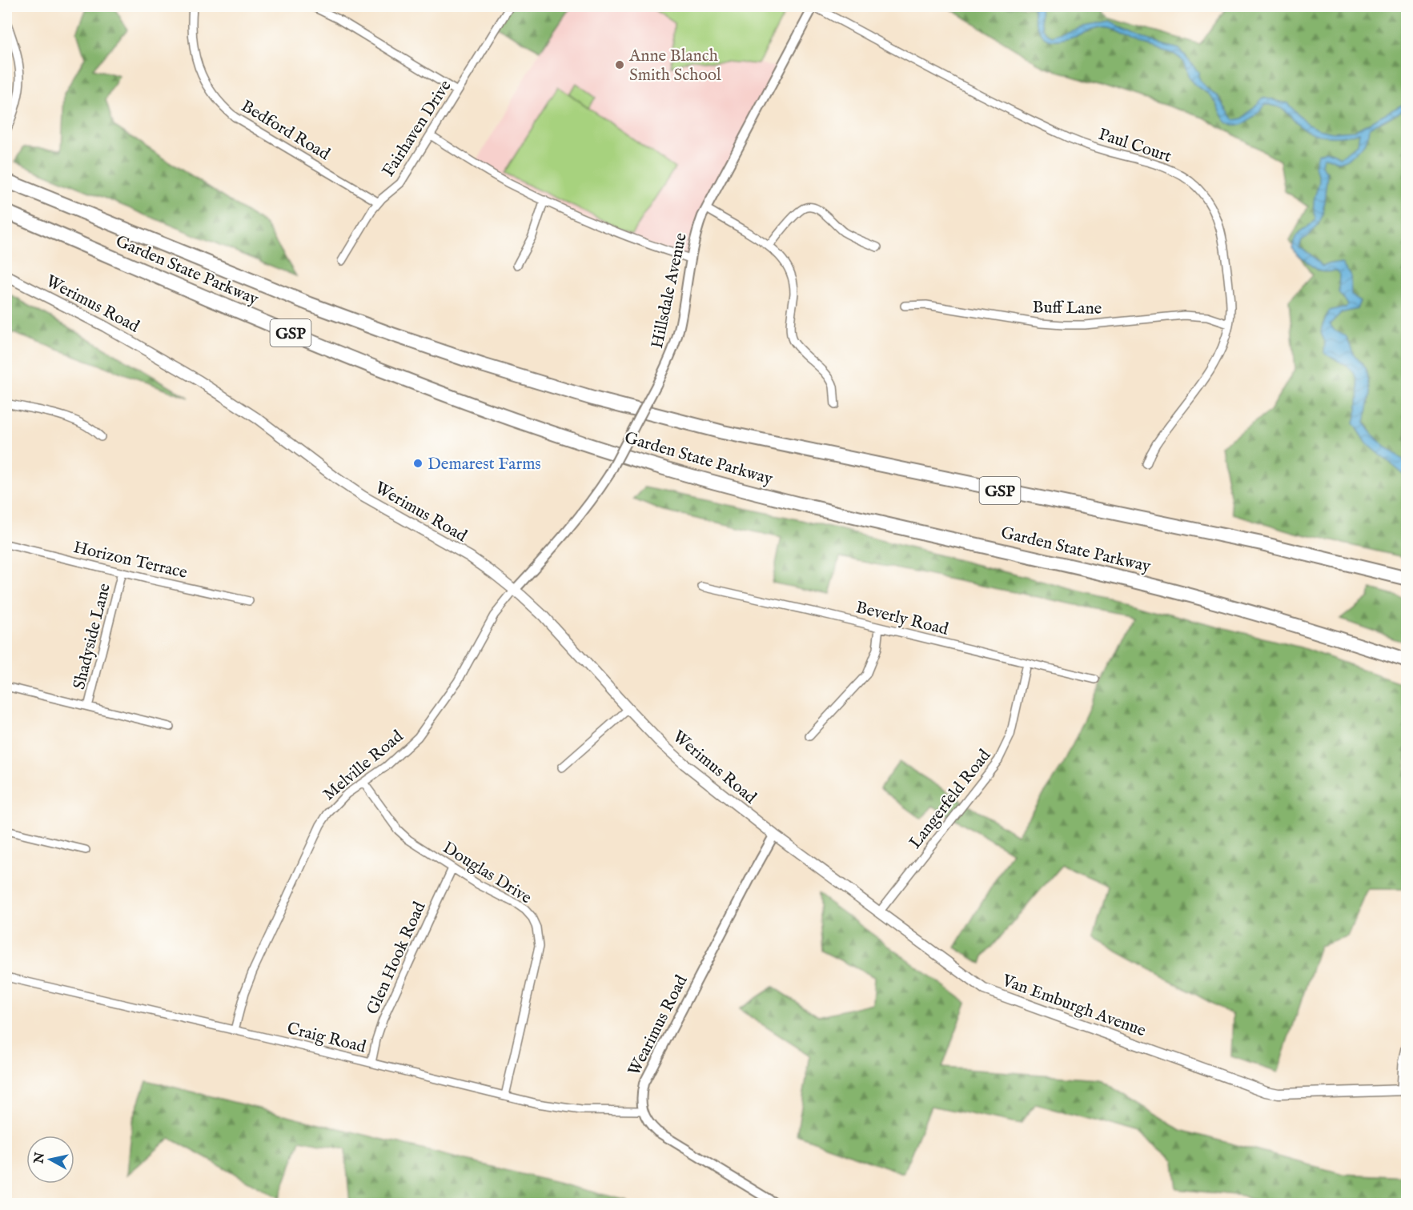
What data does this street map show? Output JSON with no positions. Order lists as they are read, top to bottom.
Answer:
{
  "streets": {
    "highway": ["Garden State Parkway", "GSP"],
    "main road": ["Werimus Road", "Van Emburgh Avenue"],
    "street": [
      "Fairhaven Drive",
      "Bedford Road",
      "Paul Court",
      "Hillsdale Avenue",
      "Buff Lane",
      "Horizon Terrace",
      "Beverly Road",
      "Shadyside Lane",
      "Melville Road",
      "Langerfeld Road",
      "Douglas Drive",
      "Glen Hook Road",
      "Wearimus Road",
      "Craig Road"
    ]
  },
  "crossings": [
    ["Fairhaven Drive", "Bedford Road"],
    ["Paul Court", "Hillsdale Avenue"],
    ["Paul Court", "Buff Lane"],
    ["Hillsdale Avenue", "Werimus Road"],
    ["Hillsdale Avenue", "Melville Road"],
    ["Werimus Road", "Melville Road"],
    ["Werimus Road", "Van Emburgh Avenue"],
    ["Werimus Road", "Wearimus Road"],
    ["Horizon Terrace", "Shadyside Lane"],
    ["Beverly Road", "Langerfeld Road"],
    ["Melville Road", "Douglas Drive"],
    ["Melville Road", "Craig Road"],
    ["Langerfeld Road", "Van Emburgh Avenue"],
    ["Douglas Drive", "Glen Hook Road"],
    ["Douglas Drive", "Craig Road"],
    ["Glen Hook Road", "Craig Road"],
    ["Van Emburgh Avenue", "Wearimus Road"],
    ["Wearimus Road", "Craig Road"]
  ],
  "places": ["Anne Blanch Smith School", "Demarest Farms"],
  "north": "left"
}
